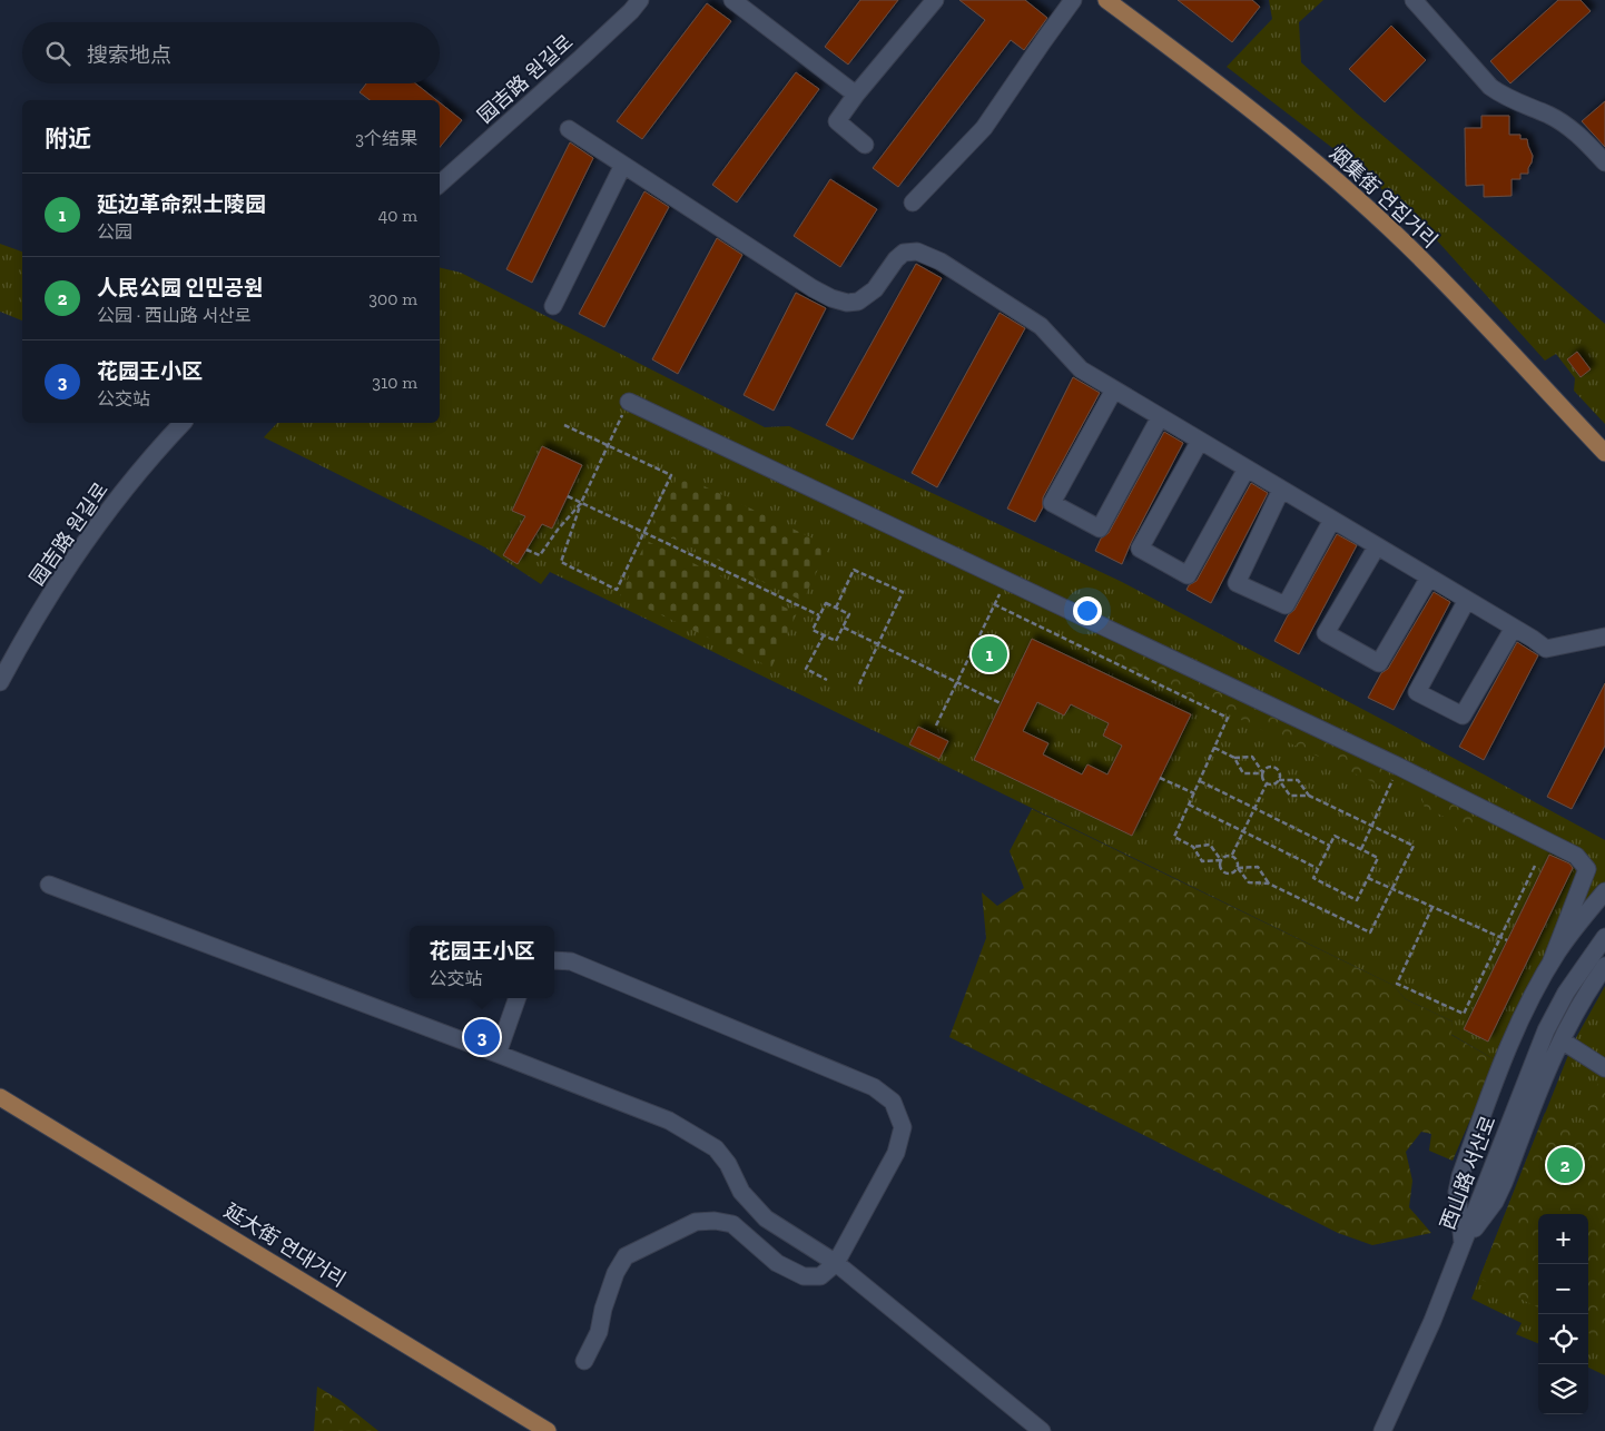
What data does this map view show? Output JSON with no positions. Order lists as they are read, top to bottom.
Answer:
{
  "streets": {
    "main road": ["烟集街 연집거리", "延大街 연대거리"],
    "street": ["园吉路 원길로", "西山路 서산로"]
  },
  "page": {
    "search": "搜索地点",
    "heading": ["附近", "3个结果"],
    "list": [
      {
        "mark": "1",
        "name": "延边革命烈士陵园",
        "note": "公园",
        "value": "40 m"
      },
      {
        "mark": "2",
        "name": "人民公园 인민공원",
        "note": "公园 · 西山路 서산로",
        "value": "300 m"
      },
      {
        "mark": "3",
        "name": "花园王小区",
        "note": "公交站",
        "value": "310 m"
      }
    ],
    "pins": ["1", "3", "2"],
    "popup": ["花园王小区", "公交站"],
    "map_buttons": ["+", "−"]
  }
}
